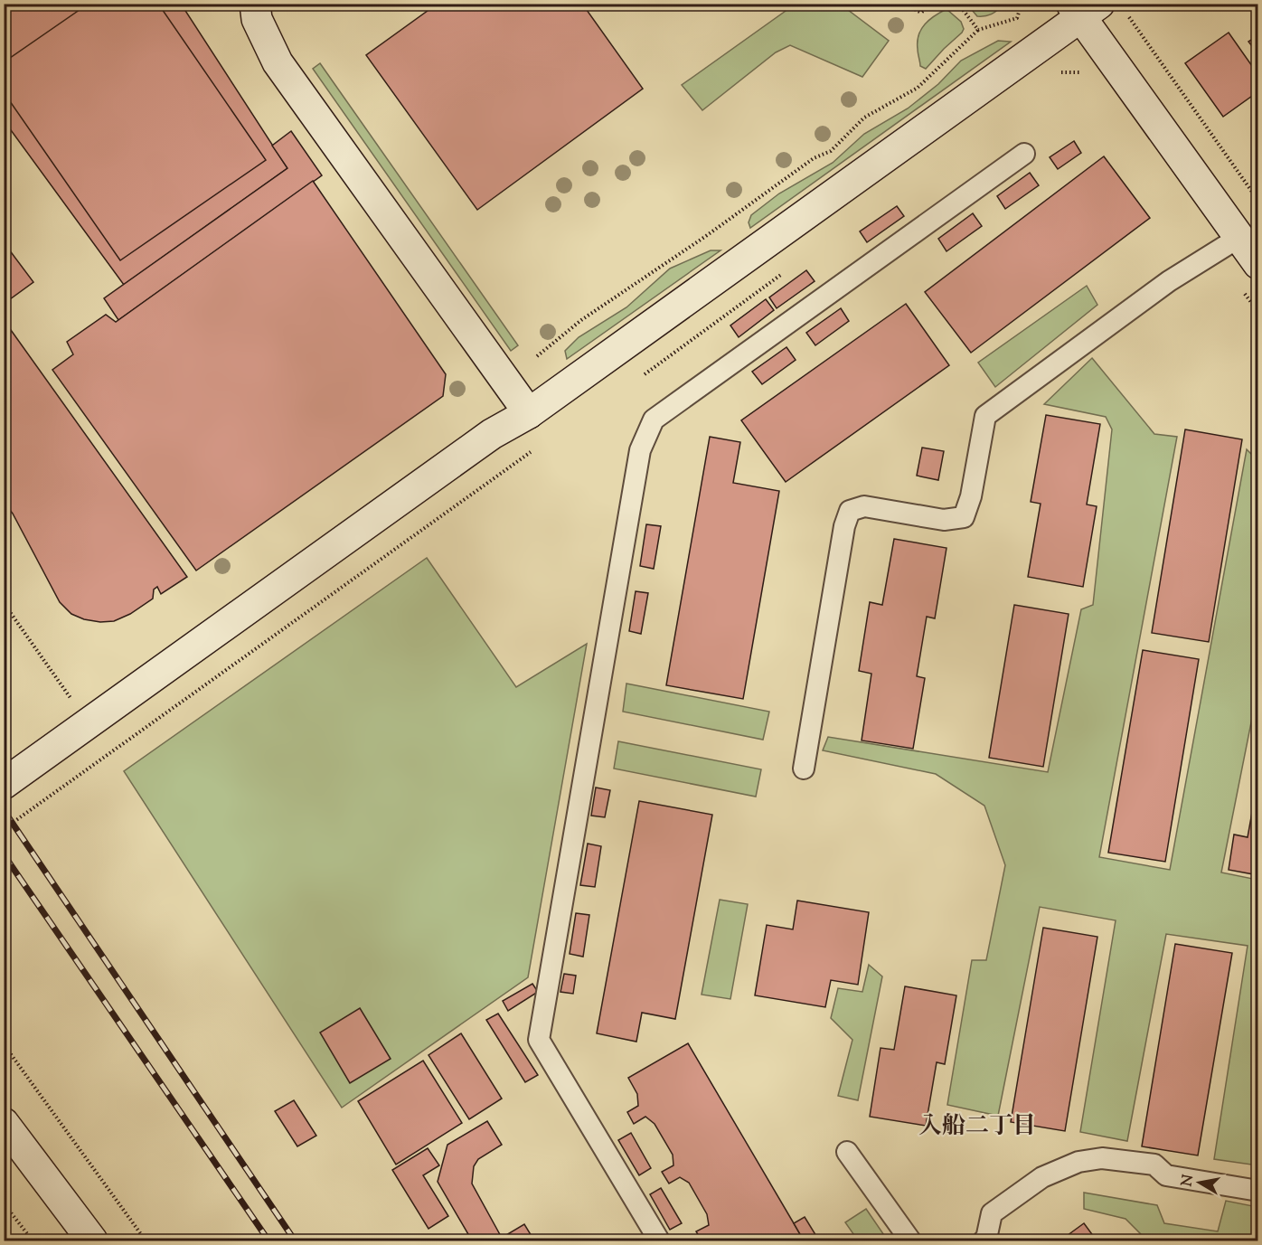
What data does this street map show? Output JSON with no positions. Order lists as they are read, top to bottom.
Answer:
{
  "districts": ["入船二丁目"],
  "north": "left"
}
